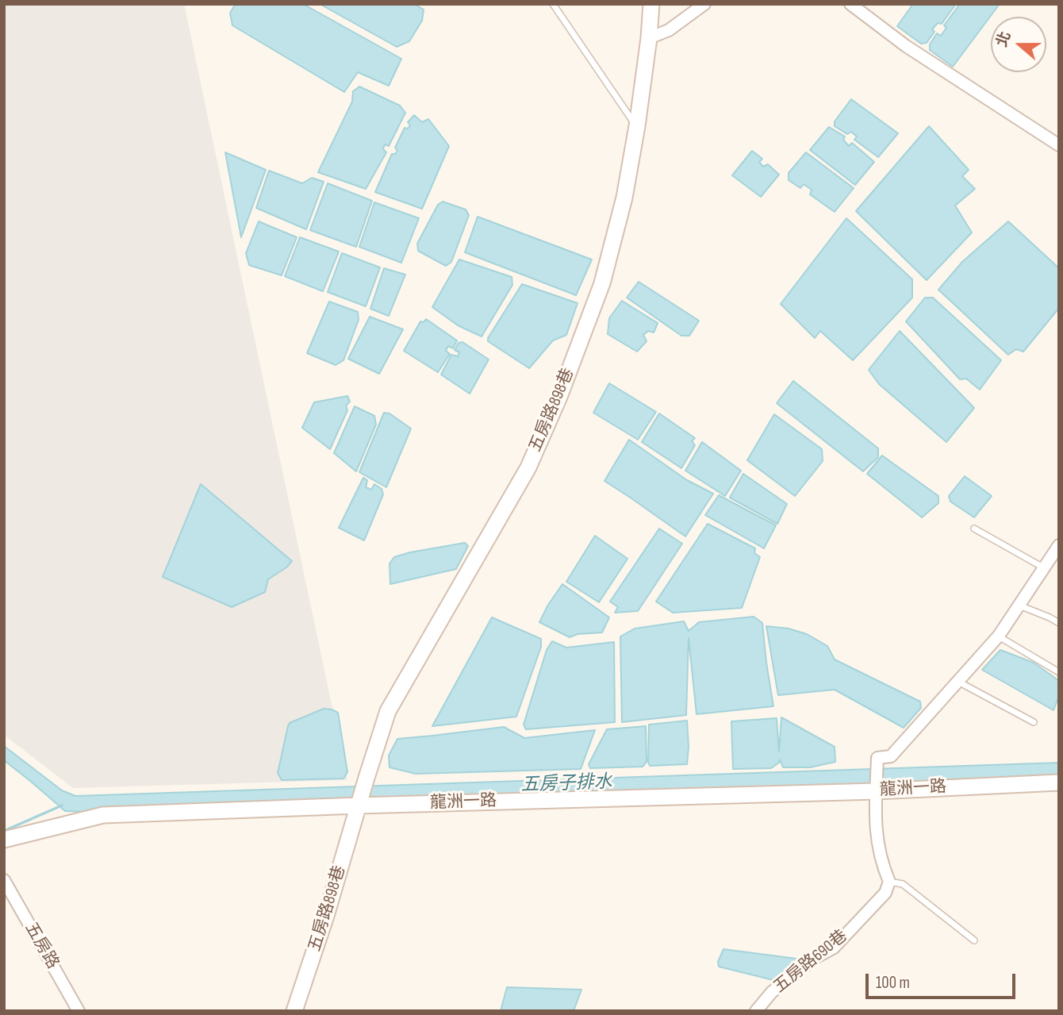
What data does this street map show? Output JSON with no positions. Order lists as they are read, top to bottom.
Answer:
{
  "streets": {
    "street": [
      "五房路898巷",
      "龍洲一路",
      "五房路",
      "五房路690巷"
    ]
  },
  "crossings": [
    ["五房路898巷", "龍洲一路"]
  ],
  "water": ["五房子排水"],
  "scale_bar": "100 m",
  "north": "left"
}
